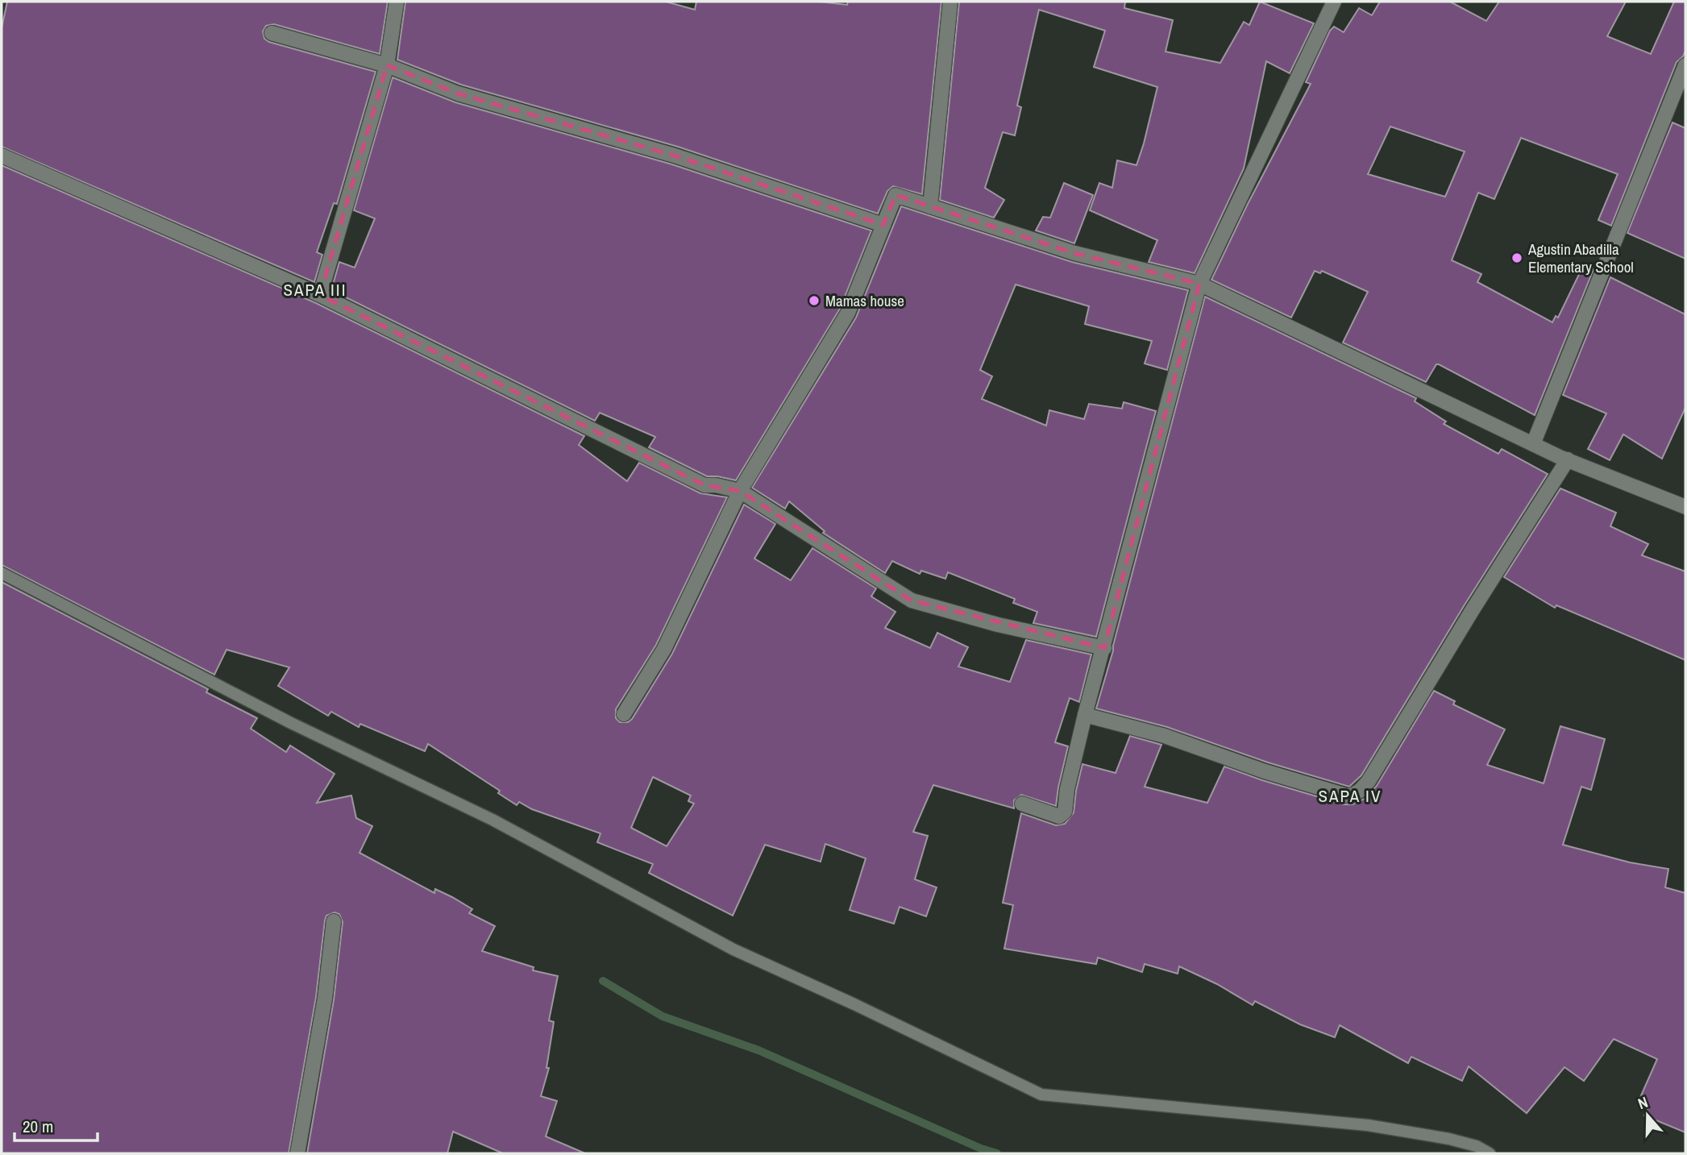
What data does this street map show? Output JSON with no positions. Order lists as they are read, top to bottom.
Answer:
{
  "districts": ["SAPA III", "SAPA IV"],
  "places": ["Agustin Abadilla Elementary School", "Mamas house"],
  "scale_bar": "20 m",
  "north": "top"
}
